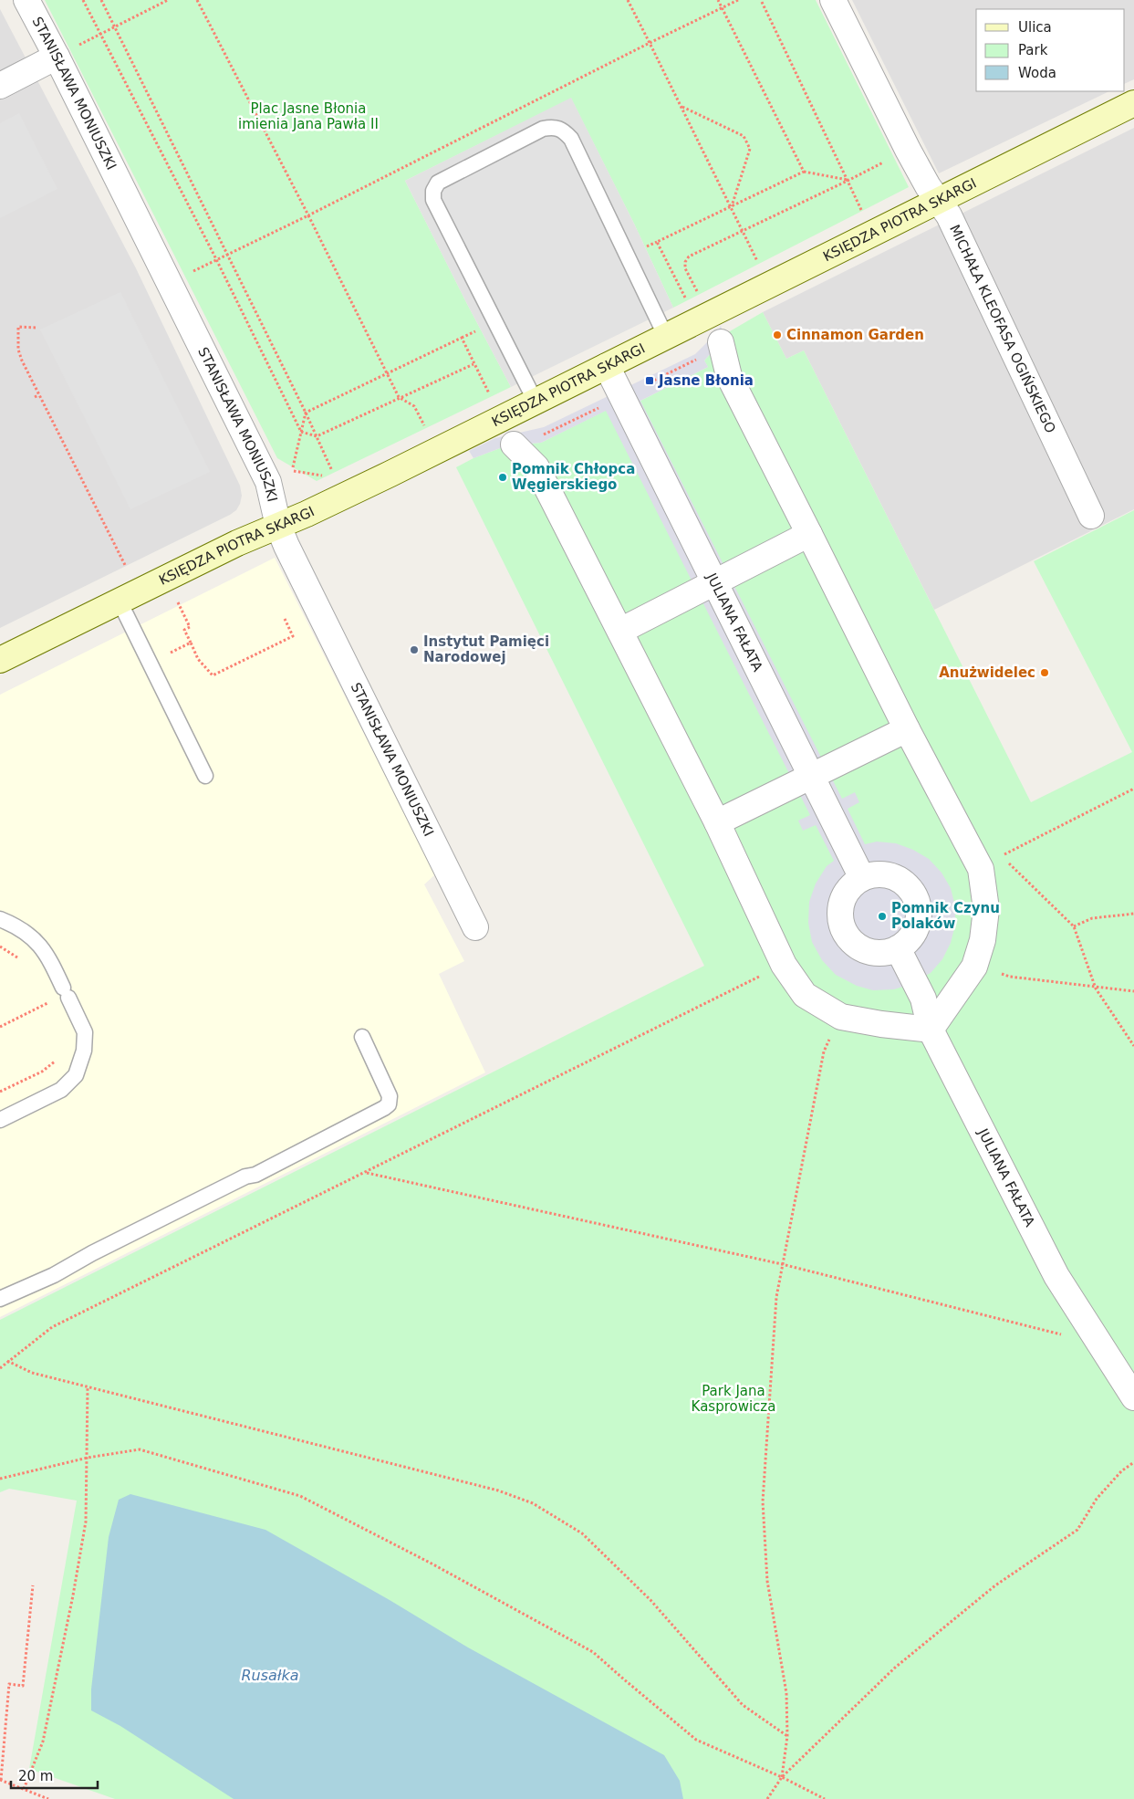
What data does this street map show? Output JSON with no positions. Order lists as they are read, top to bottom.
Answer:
{
  "streets": {
    "street": [
      "STANISŁAWA MONIUSZKI",
      "KSIĘDZA PIOTRA SKARGI",
      "MICHAŁA KLEOFASA OGIŃSKIEGO",
      "JULIANA FAŁATA"
    ]
  },
  "crossings": [
    ["STANISŁAWA MONIUSZKI", "KSIĘDZA PIOTRA SKARGI"],
    ["KSIĘDZA PIOTRA SKARGI", "MICHAŁA KLEOFASA OGIŃSKIEGO"],
    ["KSIĘDZA PIOTRA SKARGI", "JULIANA FAŁATA"]
  ],
  "water": ["Rusałka"],
  "parks": ["Plac Jasne Błonia imienia Jana Pawła II", "Park Jana Kasprowicza"],
  "places": {
    "other": [
      "Cinnamon Garden",
      "Pomnik Chłopca Węgierskiego",
      "Instytut Pamięci Narodowej",
      "Anużwidelec",
      "Pomnik Czynu Polaków"
    ],
    "transit": ["Jasne Błonia"]
  },
  "legend": ["Ulica", "Park", "Woda"],
  "scale_bar": "20 m"
}
